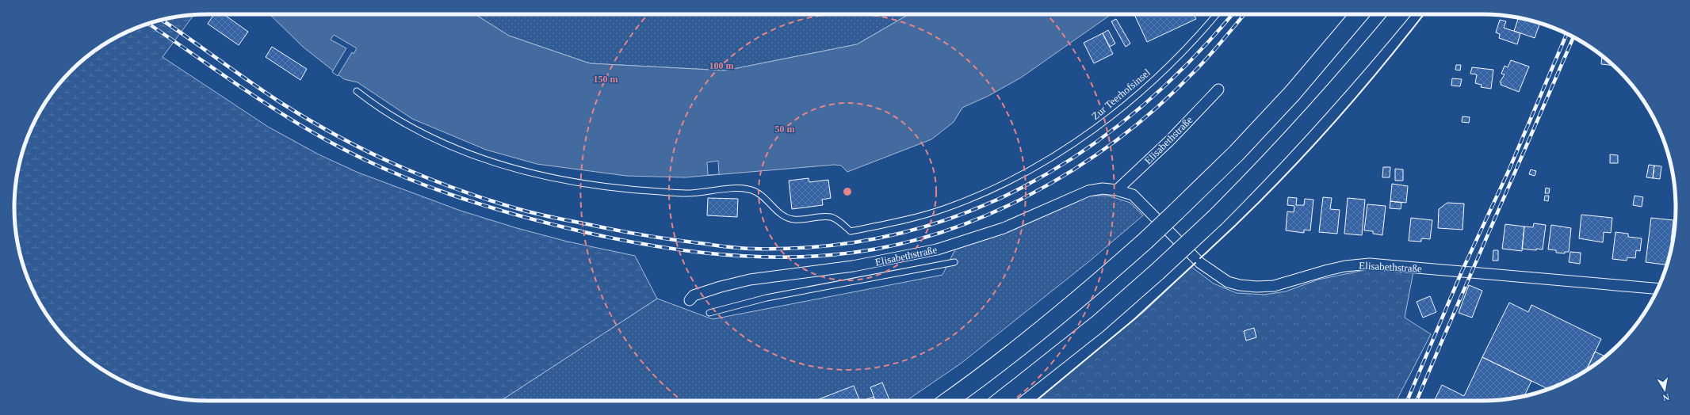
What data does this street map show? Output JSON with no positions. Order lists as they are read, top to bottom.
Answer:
{
  "streets": {
    "street": ["Elisabethstraße"],
    "lane": ["Zur Teerhofsinsel"]
  },
  "north": "bottom",
  "rings": ["100 m", "150 m", "50 m"]
}
